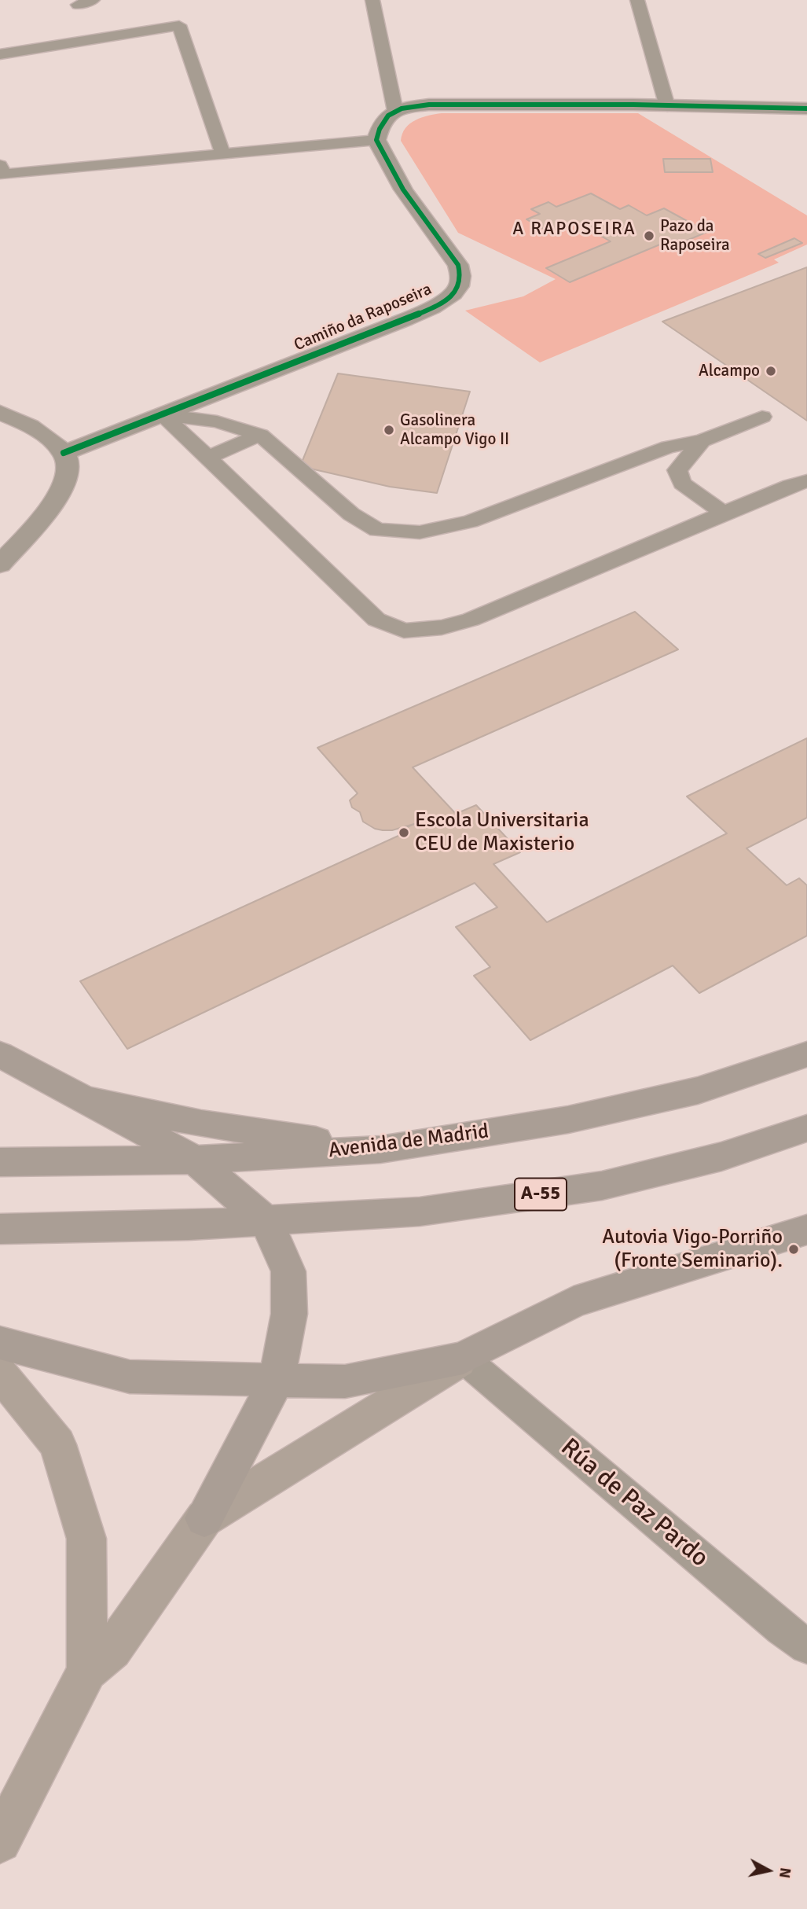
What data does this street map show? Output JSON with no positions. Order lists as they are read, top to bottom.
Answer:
{
  "streets": {
    "highway": ["Avenida de Madrid", "A-55"],
    "street": ["Camiño da Raposeira"],
    "lane": ["Rúa de Paz Pardo"]
  },
  "districts": ["A RAPOSEIRA"],
  "places": [
    "Pazo da Raposeira",
    "Alcampo",
    "Gasolinera Alcampo Vigo II",
    "Escola Universitaria CEU de Maxisterio",
    "Autovia Vigo-Porriño (Fronte Seminario)."
  ],
  "north": "right"
}
